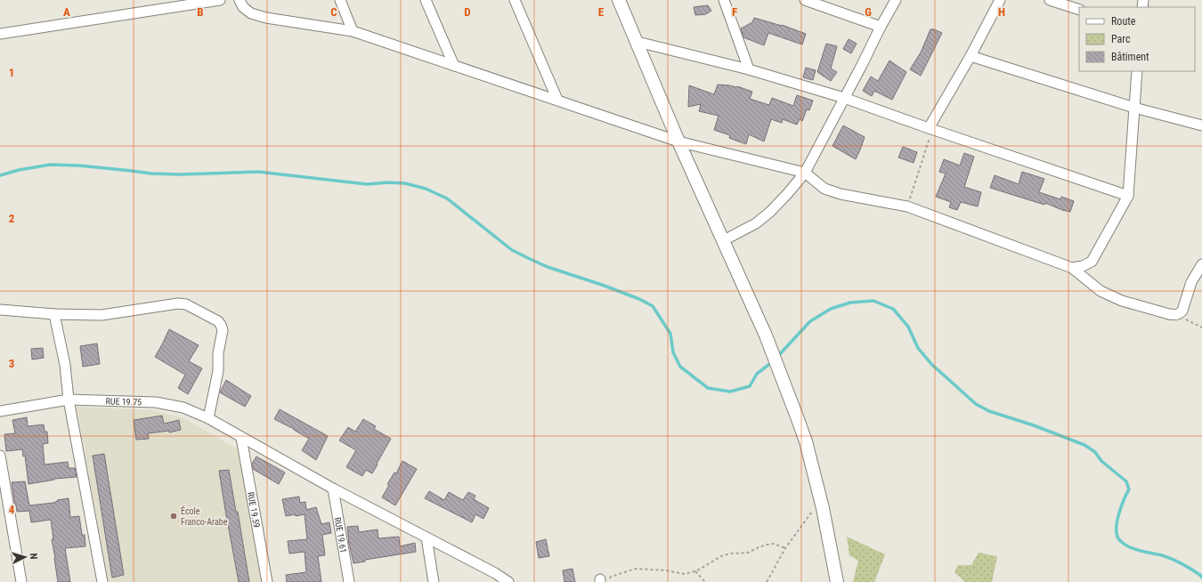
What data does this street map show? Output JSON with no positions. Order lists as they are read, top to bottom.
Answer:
{
  "streets": {
    "street": ["RUE 19.75", "RUE 19.59", "RUE 19.61"]
  },
  "crossings": [
    ["RUE 19.75", "RUE 19.59"],
    ["RUE 19.75", "RUE 19.61"]
  ],
  "places": ["École Franco-Arabe"],
  "legend": ["Route", "Parc", "Bâtiment"],
  "north": "right",
  "grid": {
    "columns": [
      "A",
      "B",
      "C",
      "D",
      "E",
      "F",
      "G",
      "H"
    ],
    "rows": [
      "1",
      "2",
      "3",
      "4"
    ]
  }
}
